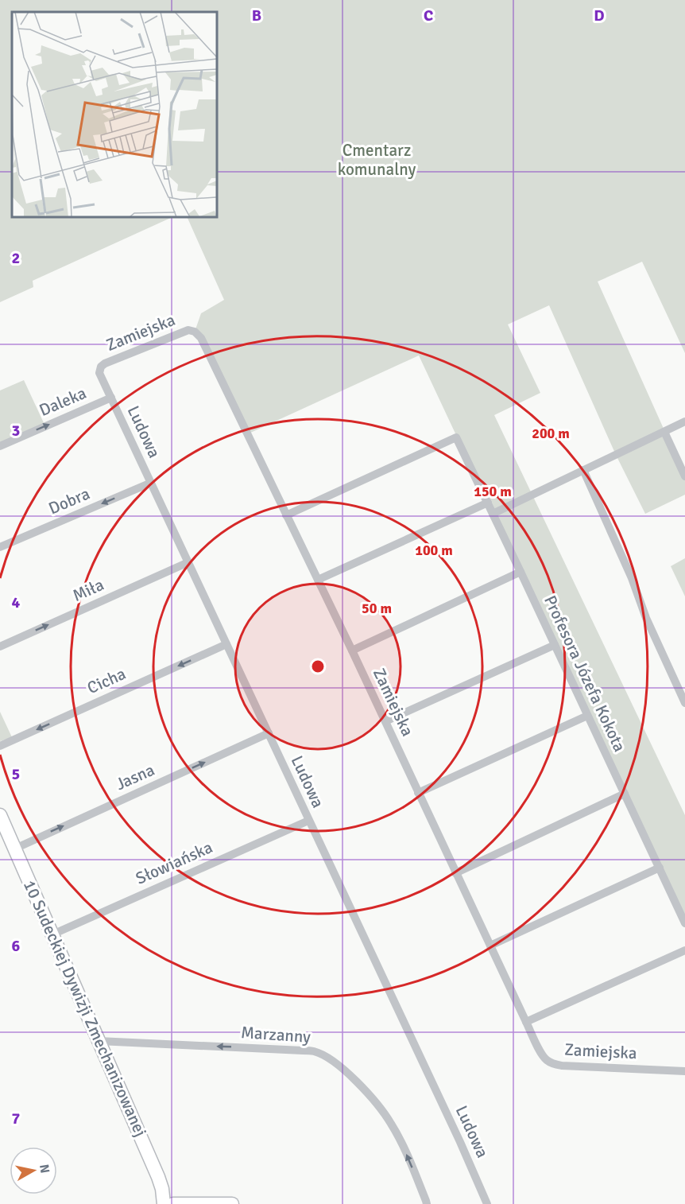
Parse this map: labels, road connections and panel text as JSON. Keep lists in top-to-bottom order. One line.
{"streets":{"street":["Zamiejska","Daleka","Ludowa","Dobra","Miła","Profesora Józefa Kokota","Cicha","Jasna","Słowiańska","10 Sudeckiej Dywizji Zmechanizowanej","Marzanny"]},"crossings":[["Zamiejska","Ludowa"],["Zamiejska","Profesora Józefa Kokota"],["Daleka","Ludowa"],["Ludowa","Dobra"],["Ludowa","Miła"],["Ludowa","Cicha"],["Ludowa","Jasna"],["Ludowa","Słowiańska"],["Jasna","10 Sudeckiej Dywizji Zmechanizowanej"],["Słowiańska","10 Sudeckiej Dywizji Zmechanizowanej"],["10 Sudeckiej Dywizji Zmechanizowanej","Marzanny"]],"one_way":["Daleka","Dobra","Miła","Cicha","Jasna","Marzanny"],"parks":["Cmentarz komunalny"],"north":"right","grid":{"columns":["B","C","D"],"rows":["2","3","4","5","6","7"]},"rings":["200 m","150 m","100 m","50 m"]}
